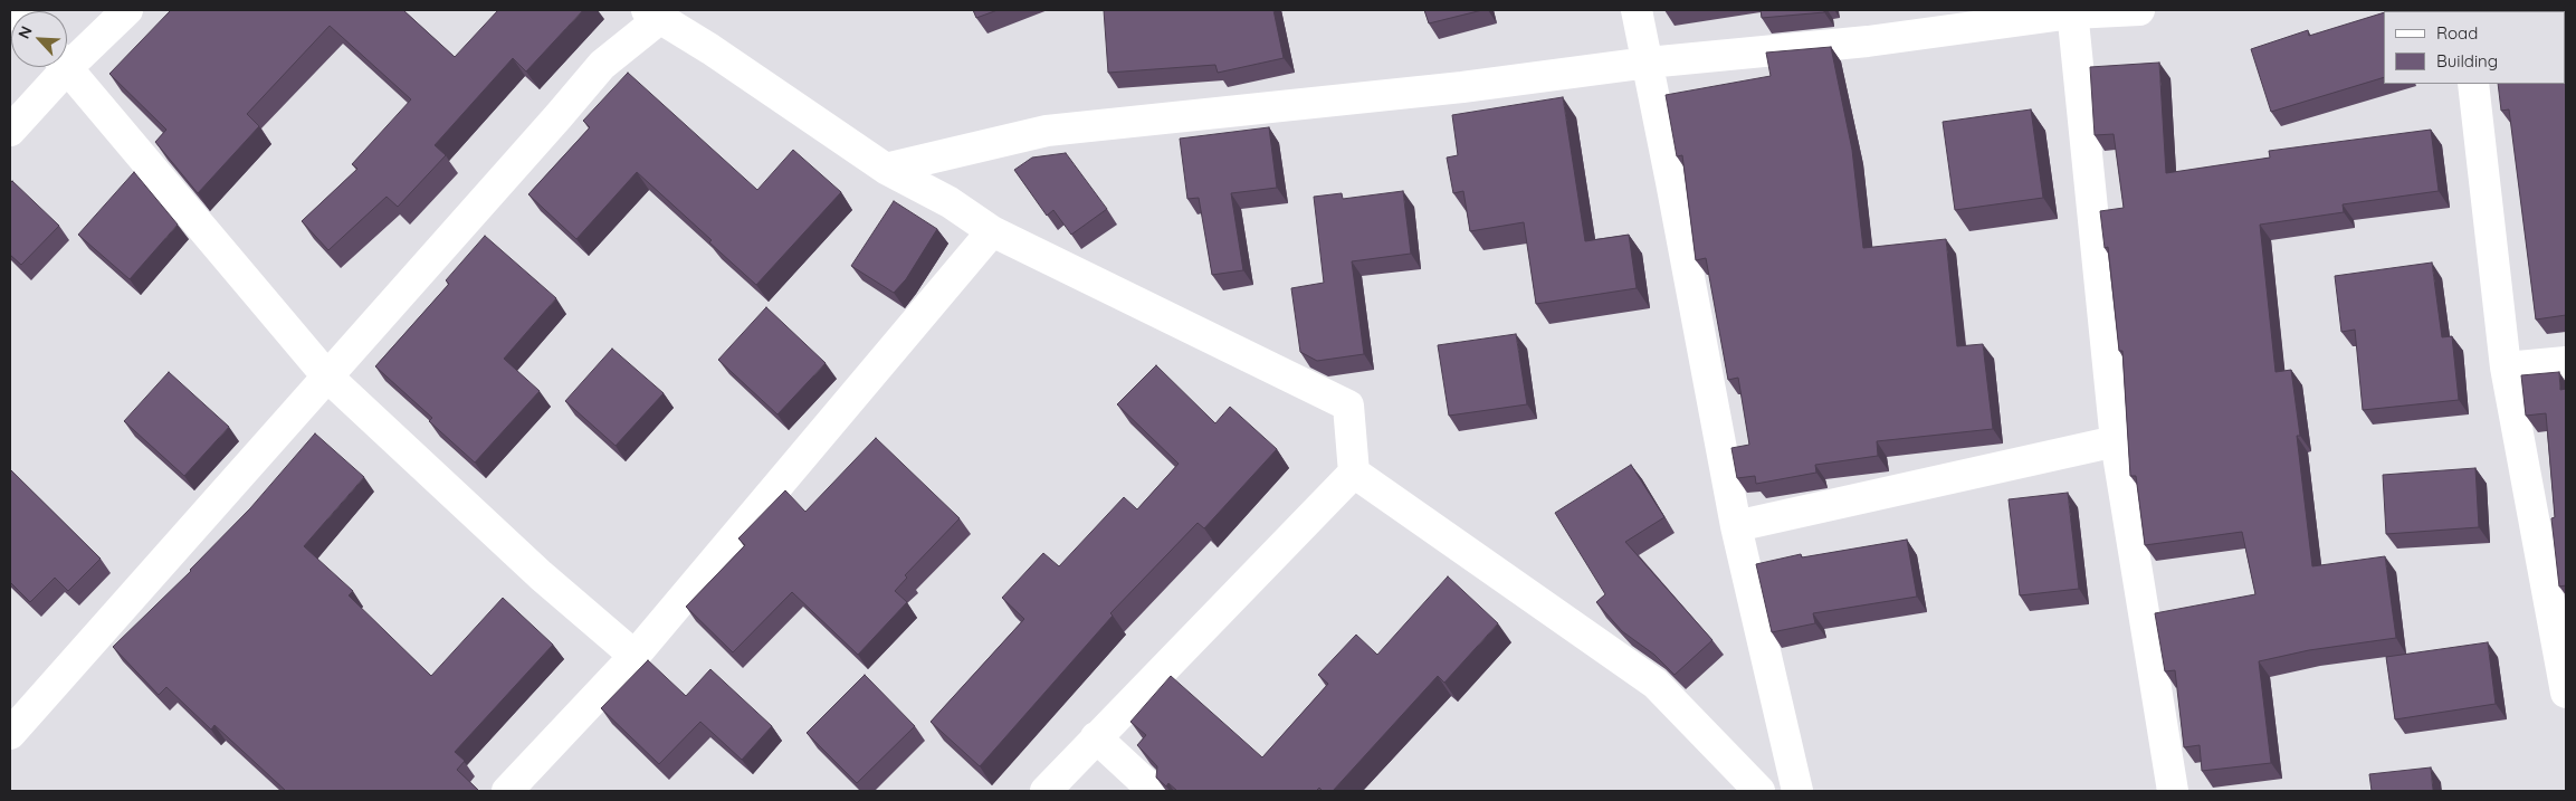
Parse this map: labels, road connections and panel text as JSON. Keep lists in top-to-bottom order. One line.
{"legend":["Road","Building"],"north":"top left"}
